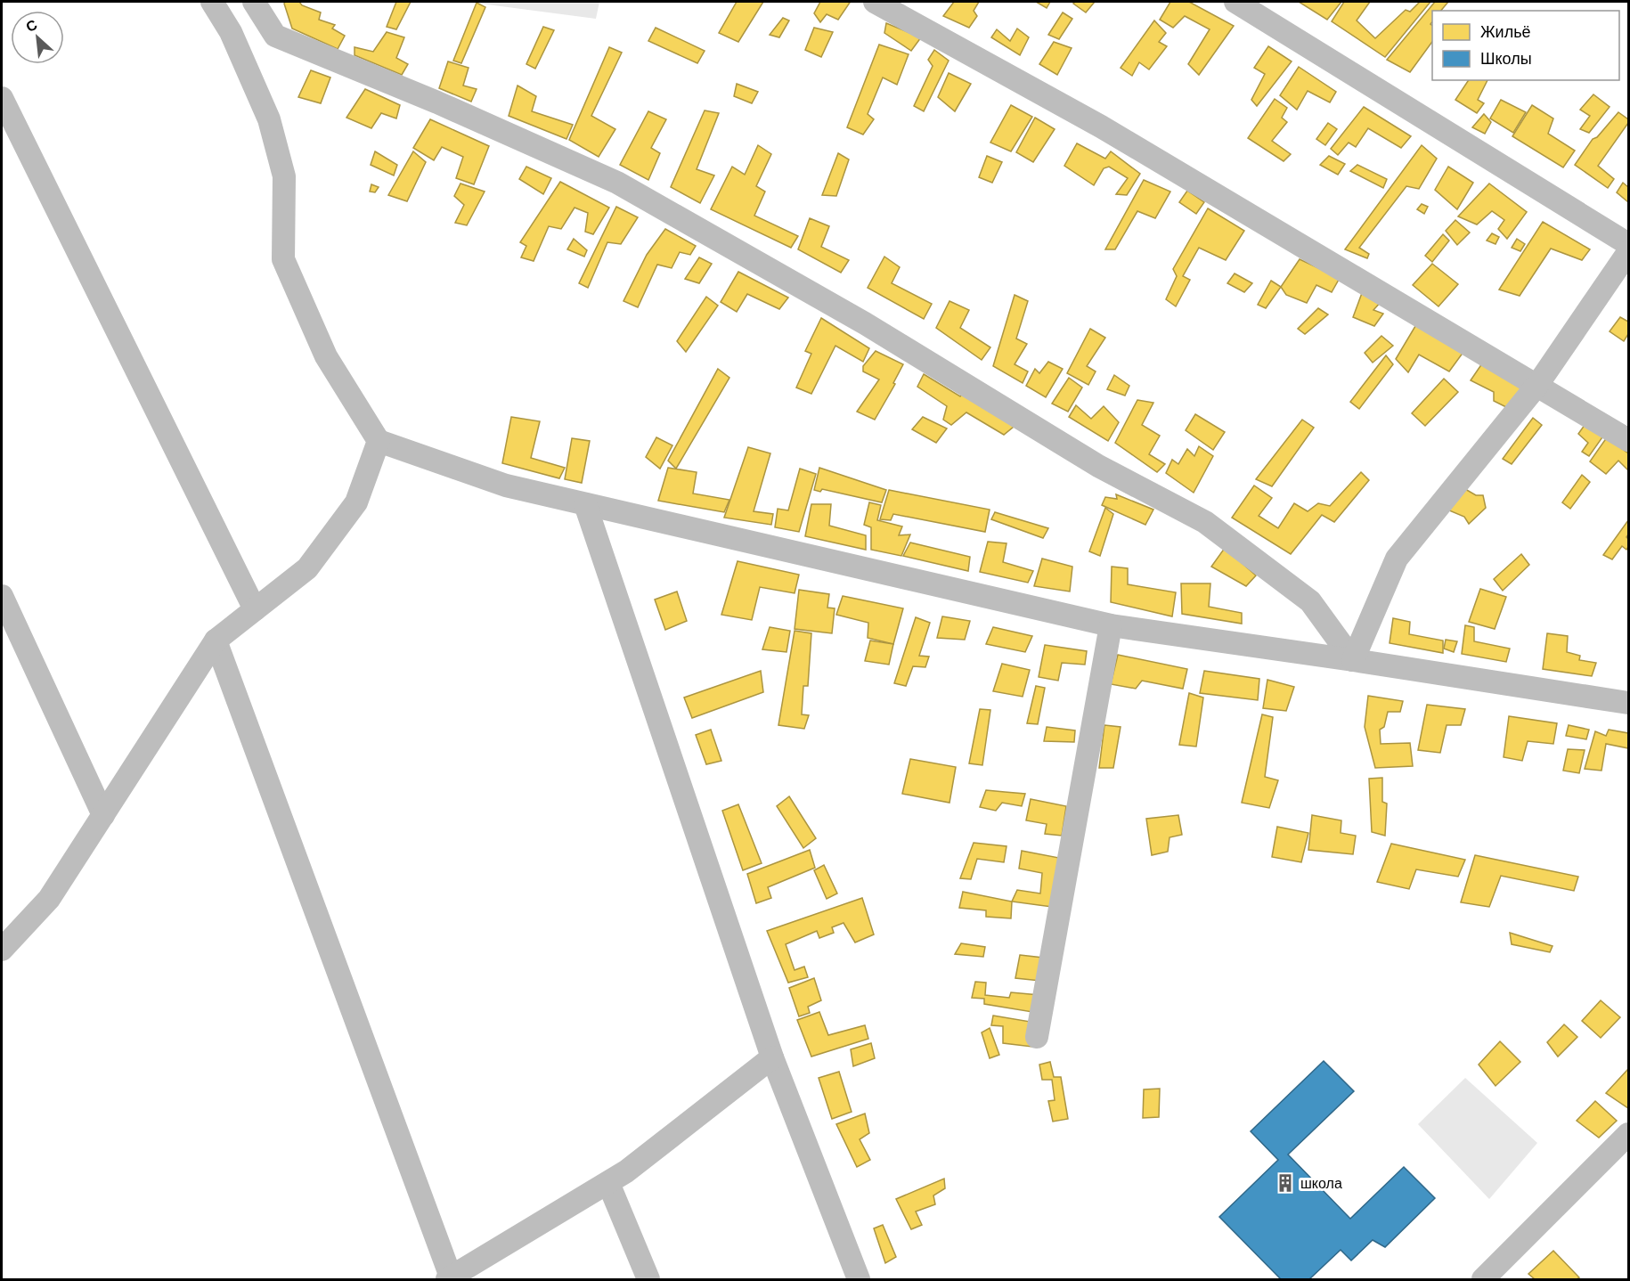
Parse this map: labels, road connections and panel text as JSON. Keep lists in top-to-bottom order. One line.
{"places":{"building":["школа"]},"legend":["Жильё","Школы"],"north":"top left"}
